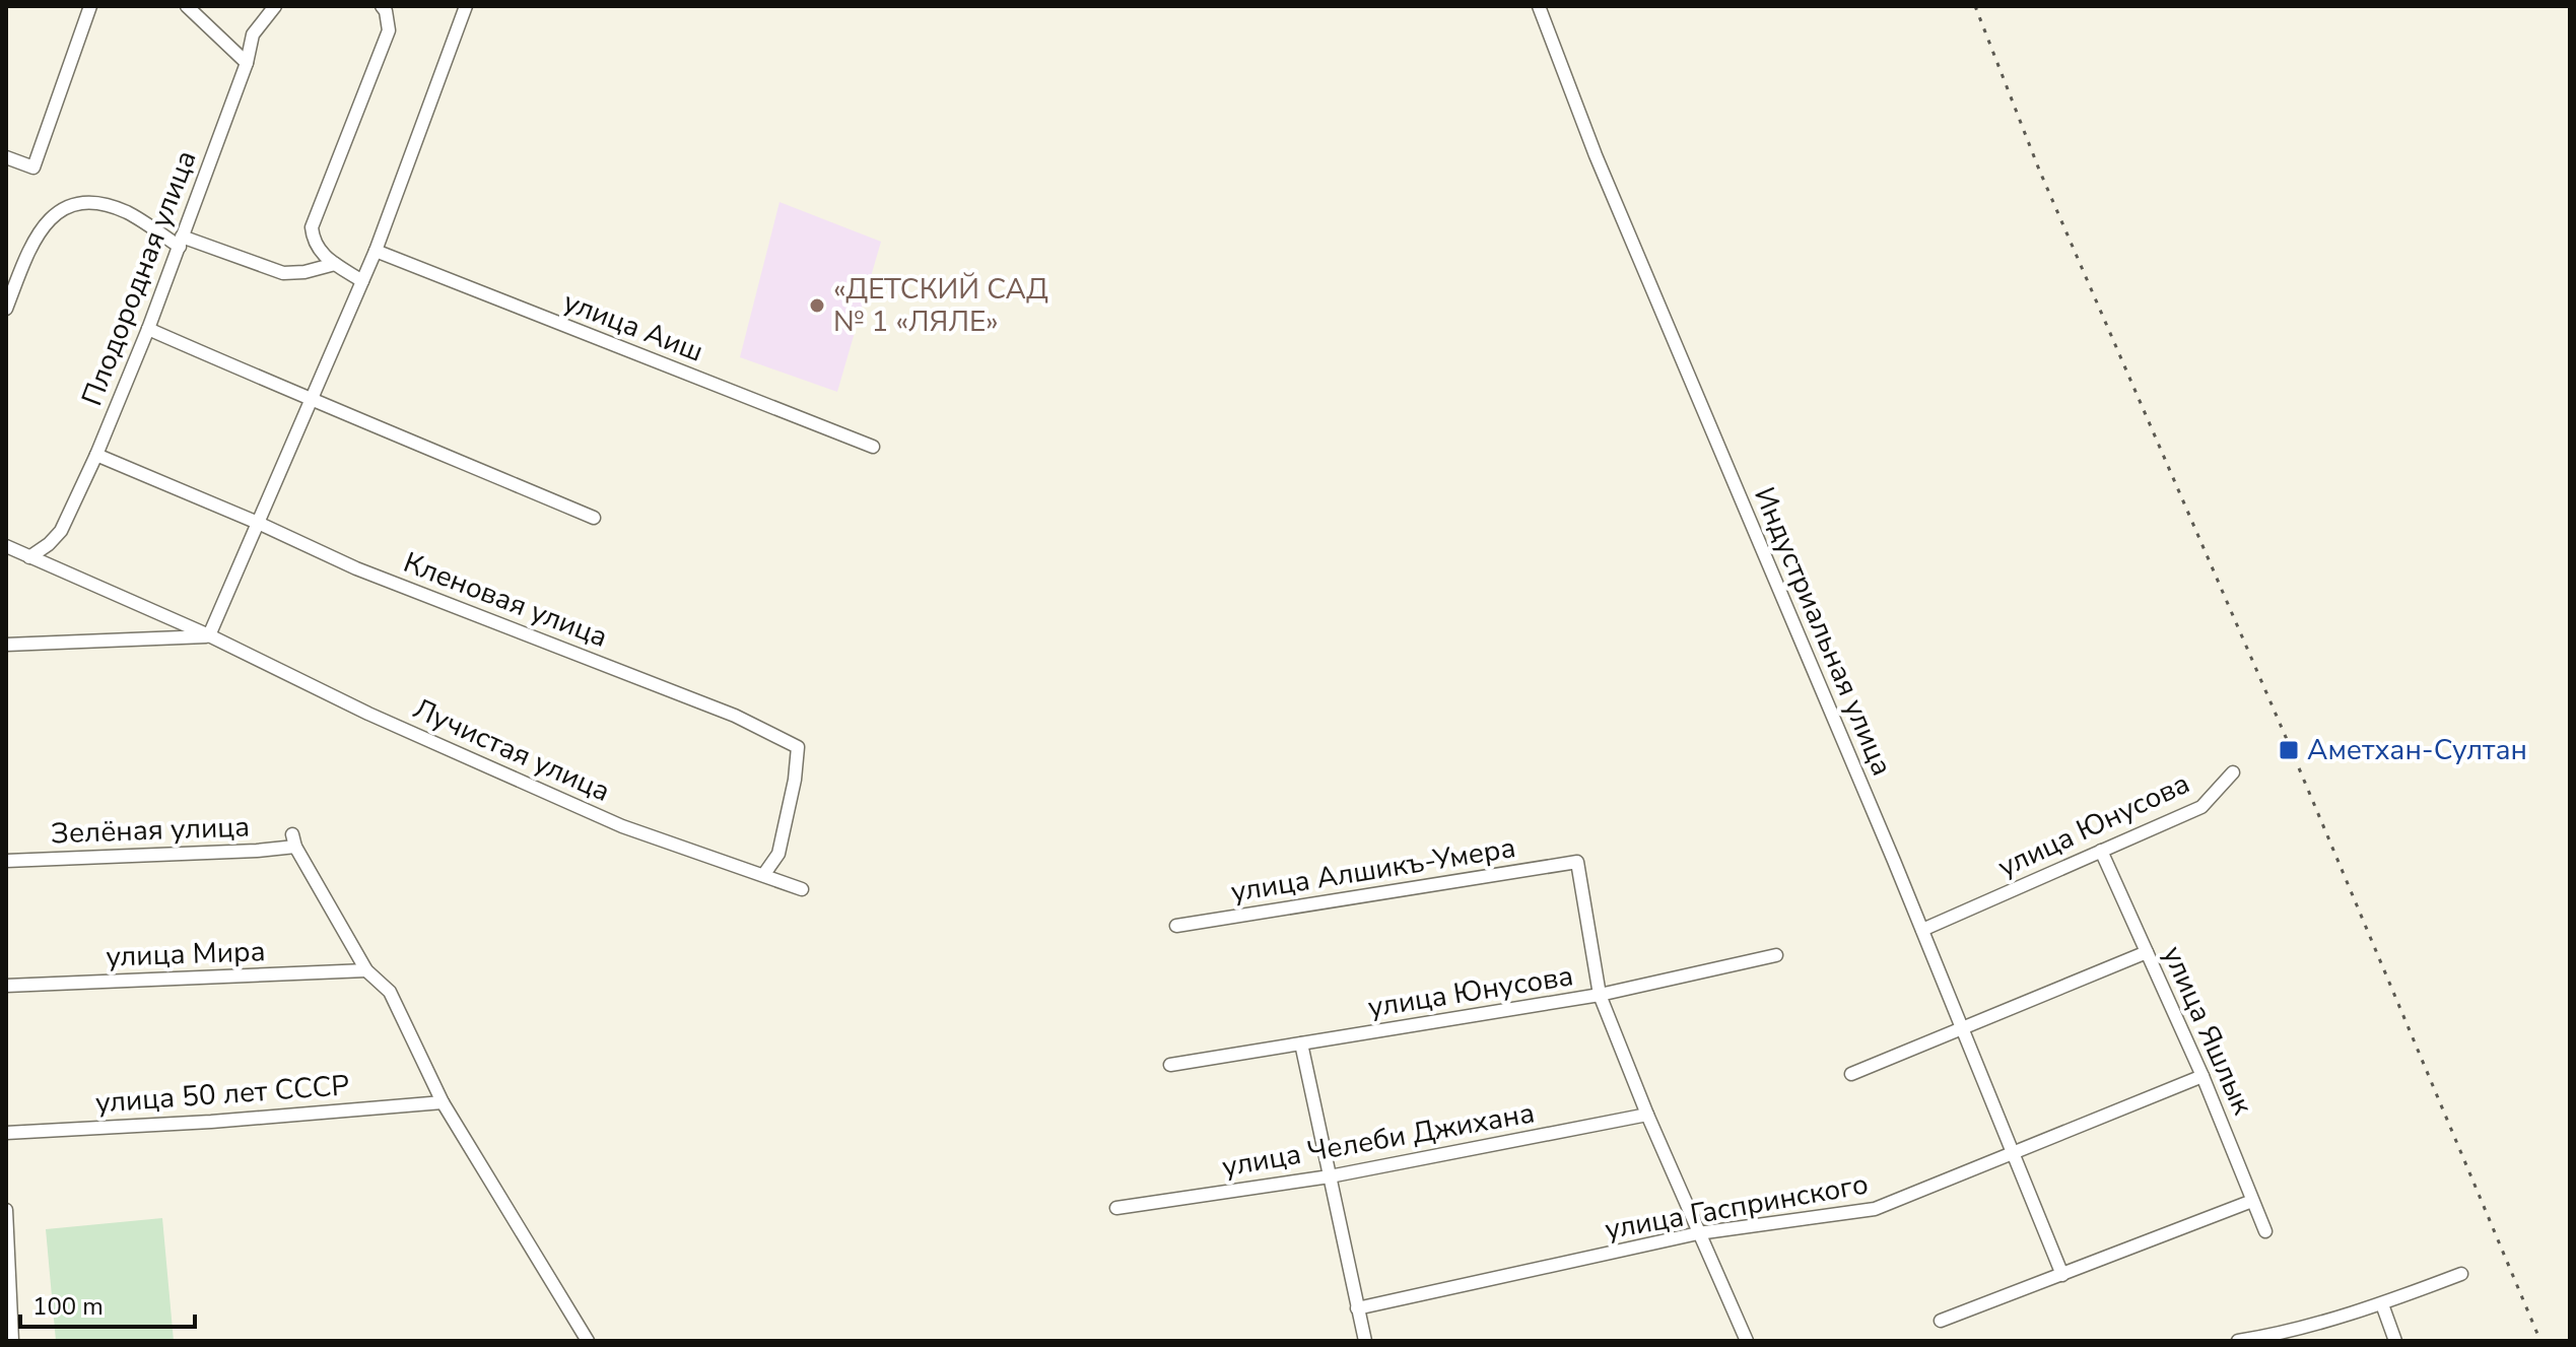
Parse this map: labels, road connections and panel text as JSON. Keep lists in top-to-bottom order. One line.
{"streets":{"street":["Плодородная улица","улица Аиш","Кленовая улица","Индустриальная улица","Лучистая улица","улица Юнусова","Зелёная улица","улица Алшикъ-Умера","улица Мира","улица Яшлык","улица 50 лет СССР","улица Челеби Джихана","улица Гаспринского"]},"crossings":[["Плодородная улица","Кленовая улица"],["Плодородная улица","Лучистая улица"],["Кленовая улица","Лучистая улица"],["Индустриальная улица","улица Юнусова"],["Индустриальная улица","улица Гаспринского"],["улица Юнусова","улица Алшикъ-Умера"],["улица Юнусова","улица Яшлык"],["Зелёная улица","улица Мира"],["улица Яшлык","улица Гаспринского"]],"places":{"other":["«ДЕТСКИЙ САД № 1 «ЛЯЛЕ»"],"transit":["Аметхан-Султан"]},"scale_bar":"100 m"}
